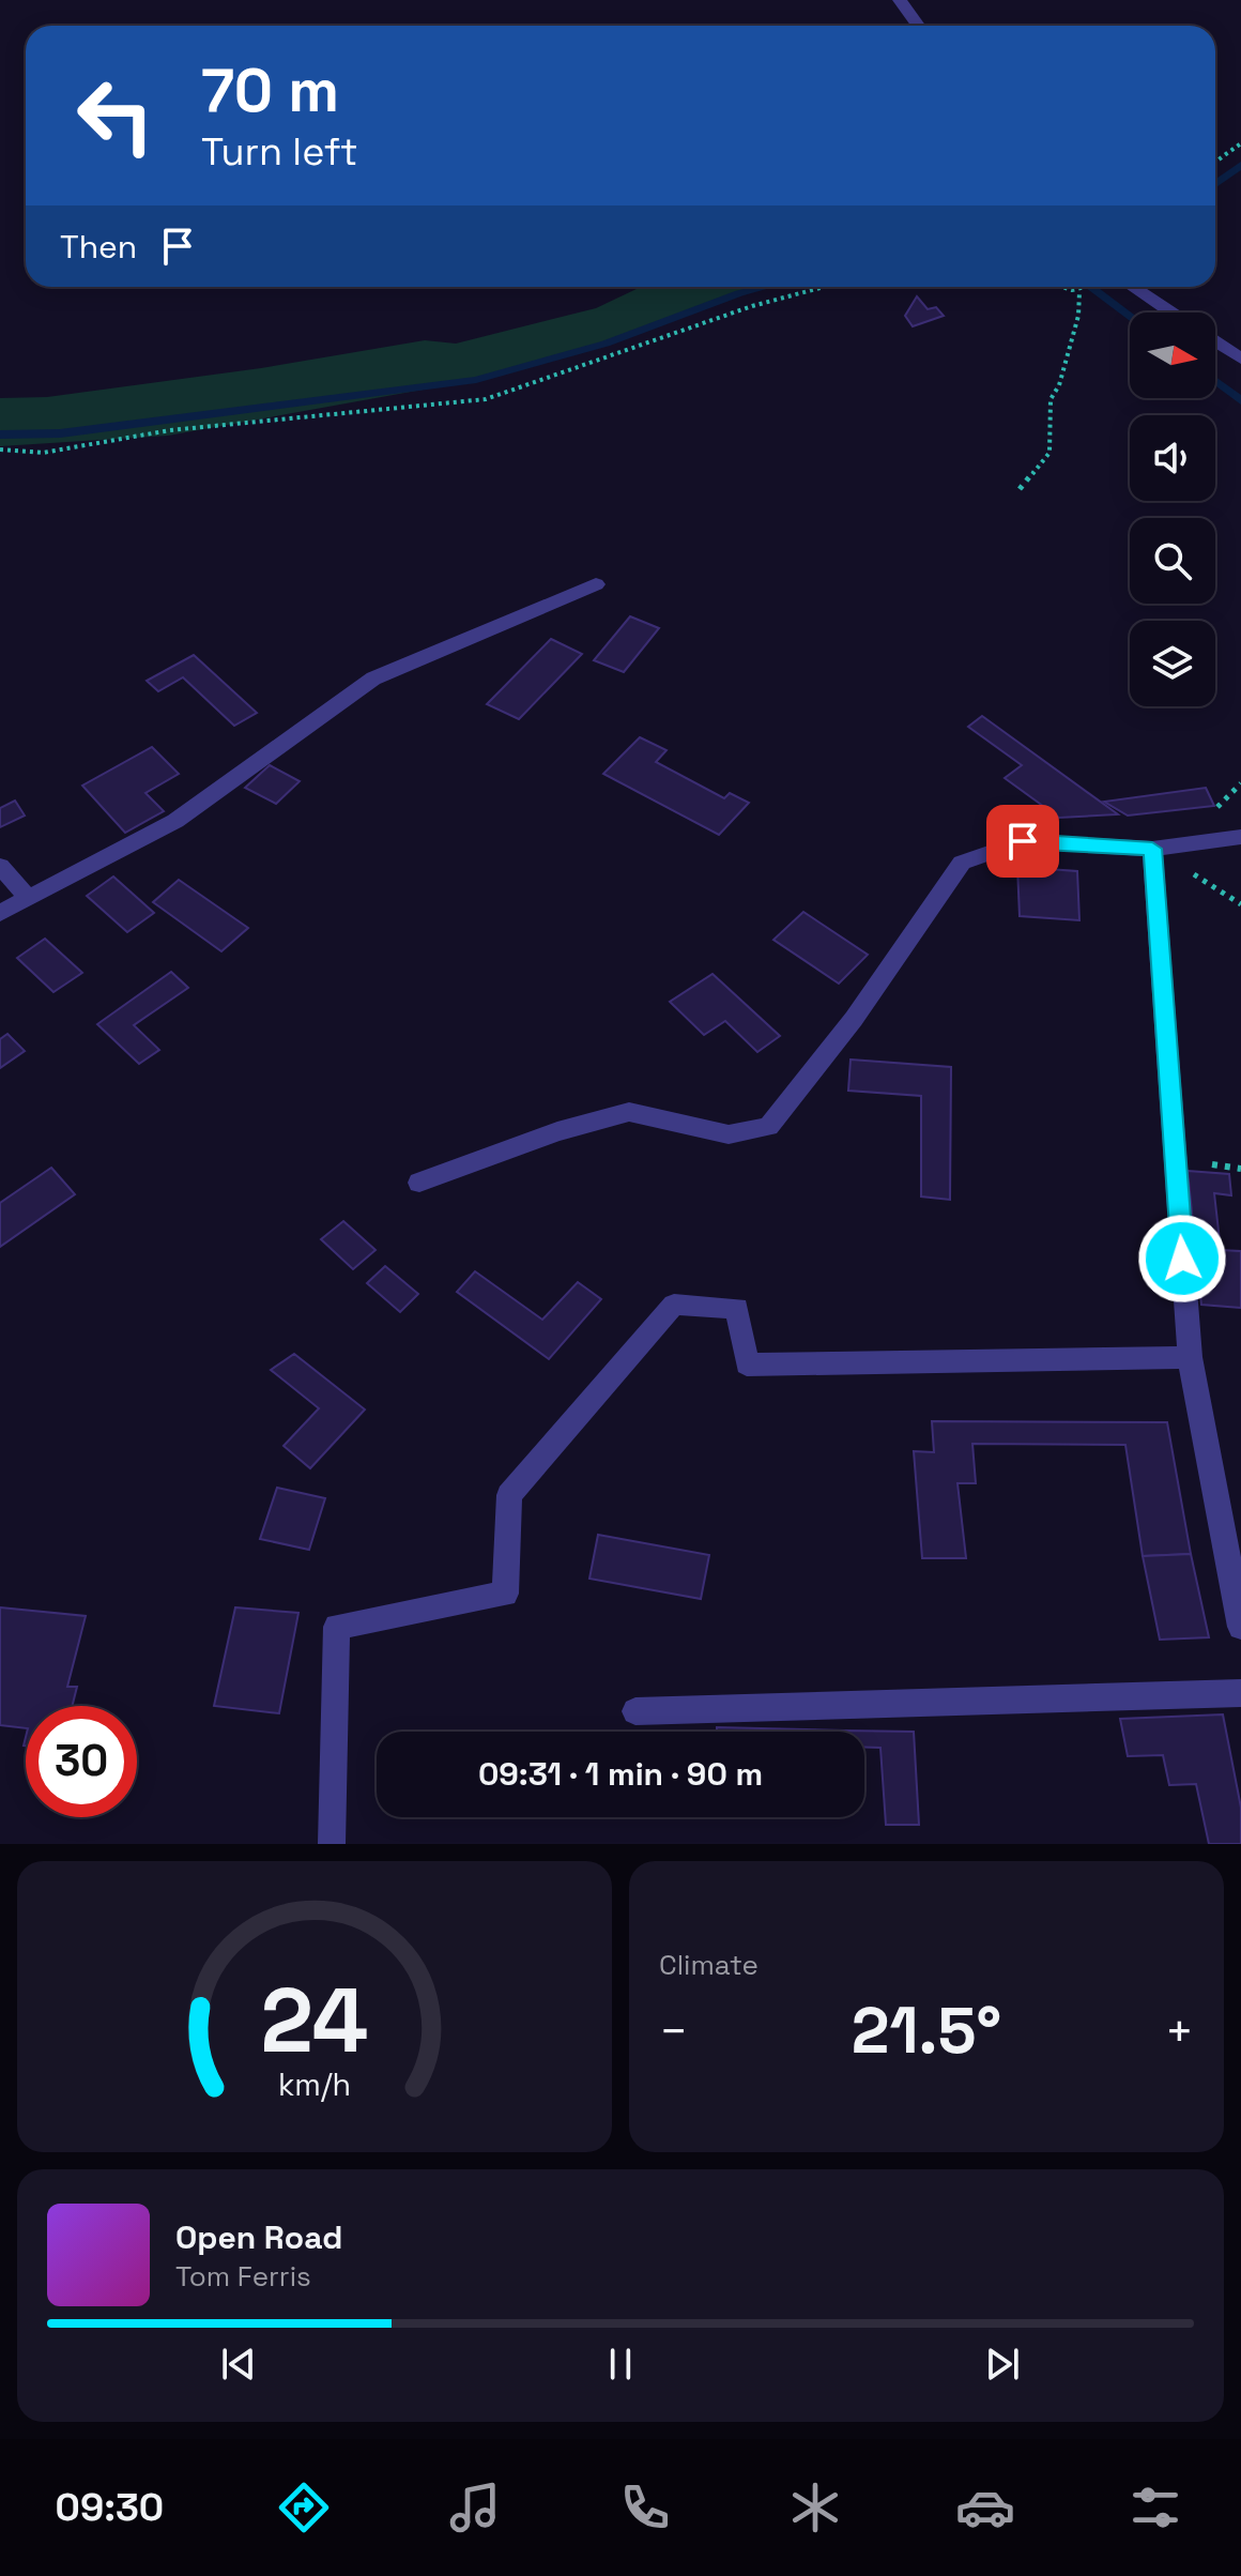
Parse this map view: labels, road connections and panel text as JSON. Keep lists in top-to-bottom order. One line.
{"north":"right","page":{"turn":["70 m","Turn left"],"then":"Then","limit":"30","trip":"09:31 · 1 min · 90 m","tile":"Climate","heat":["−","21.5°","+"],"song":["Open Road","Tom Ferris"],"tabs":"09:30","gauge":["24","km/h"]}}
